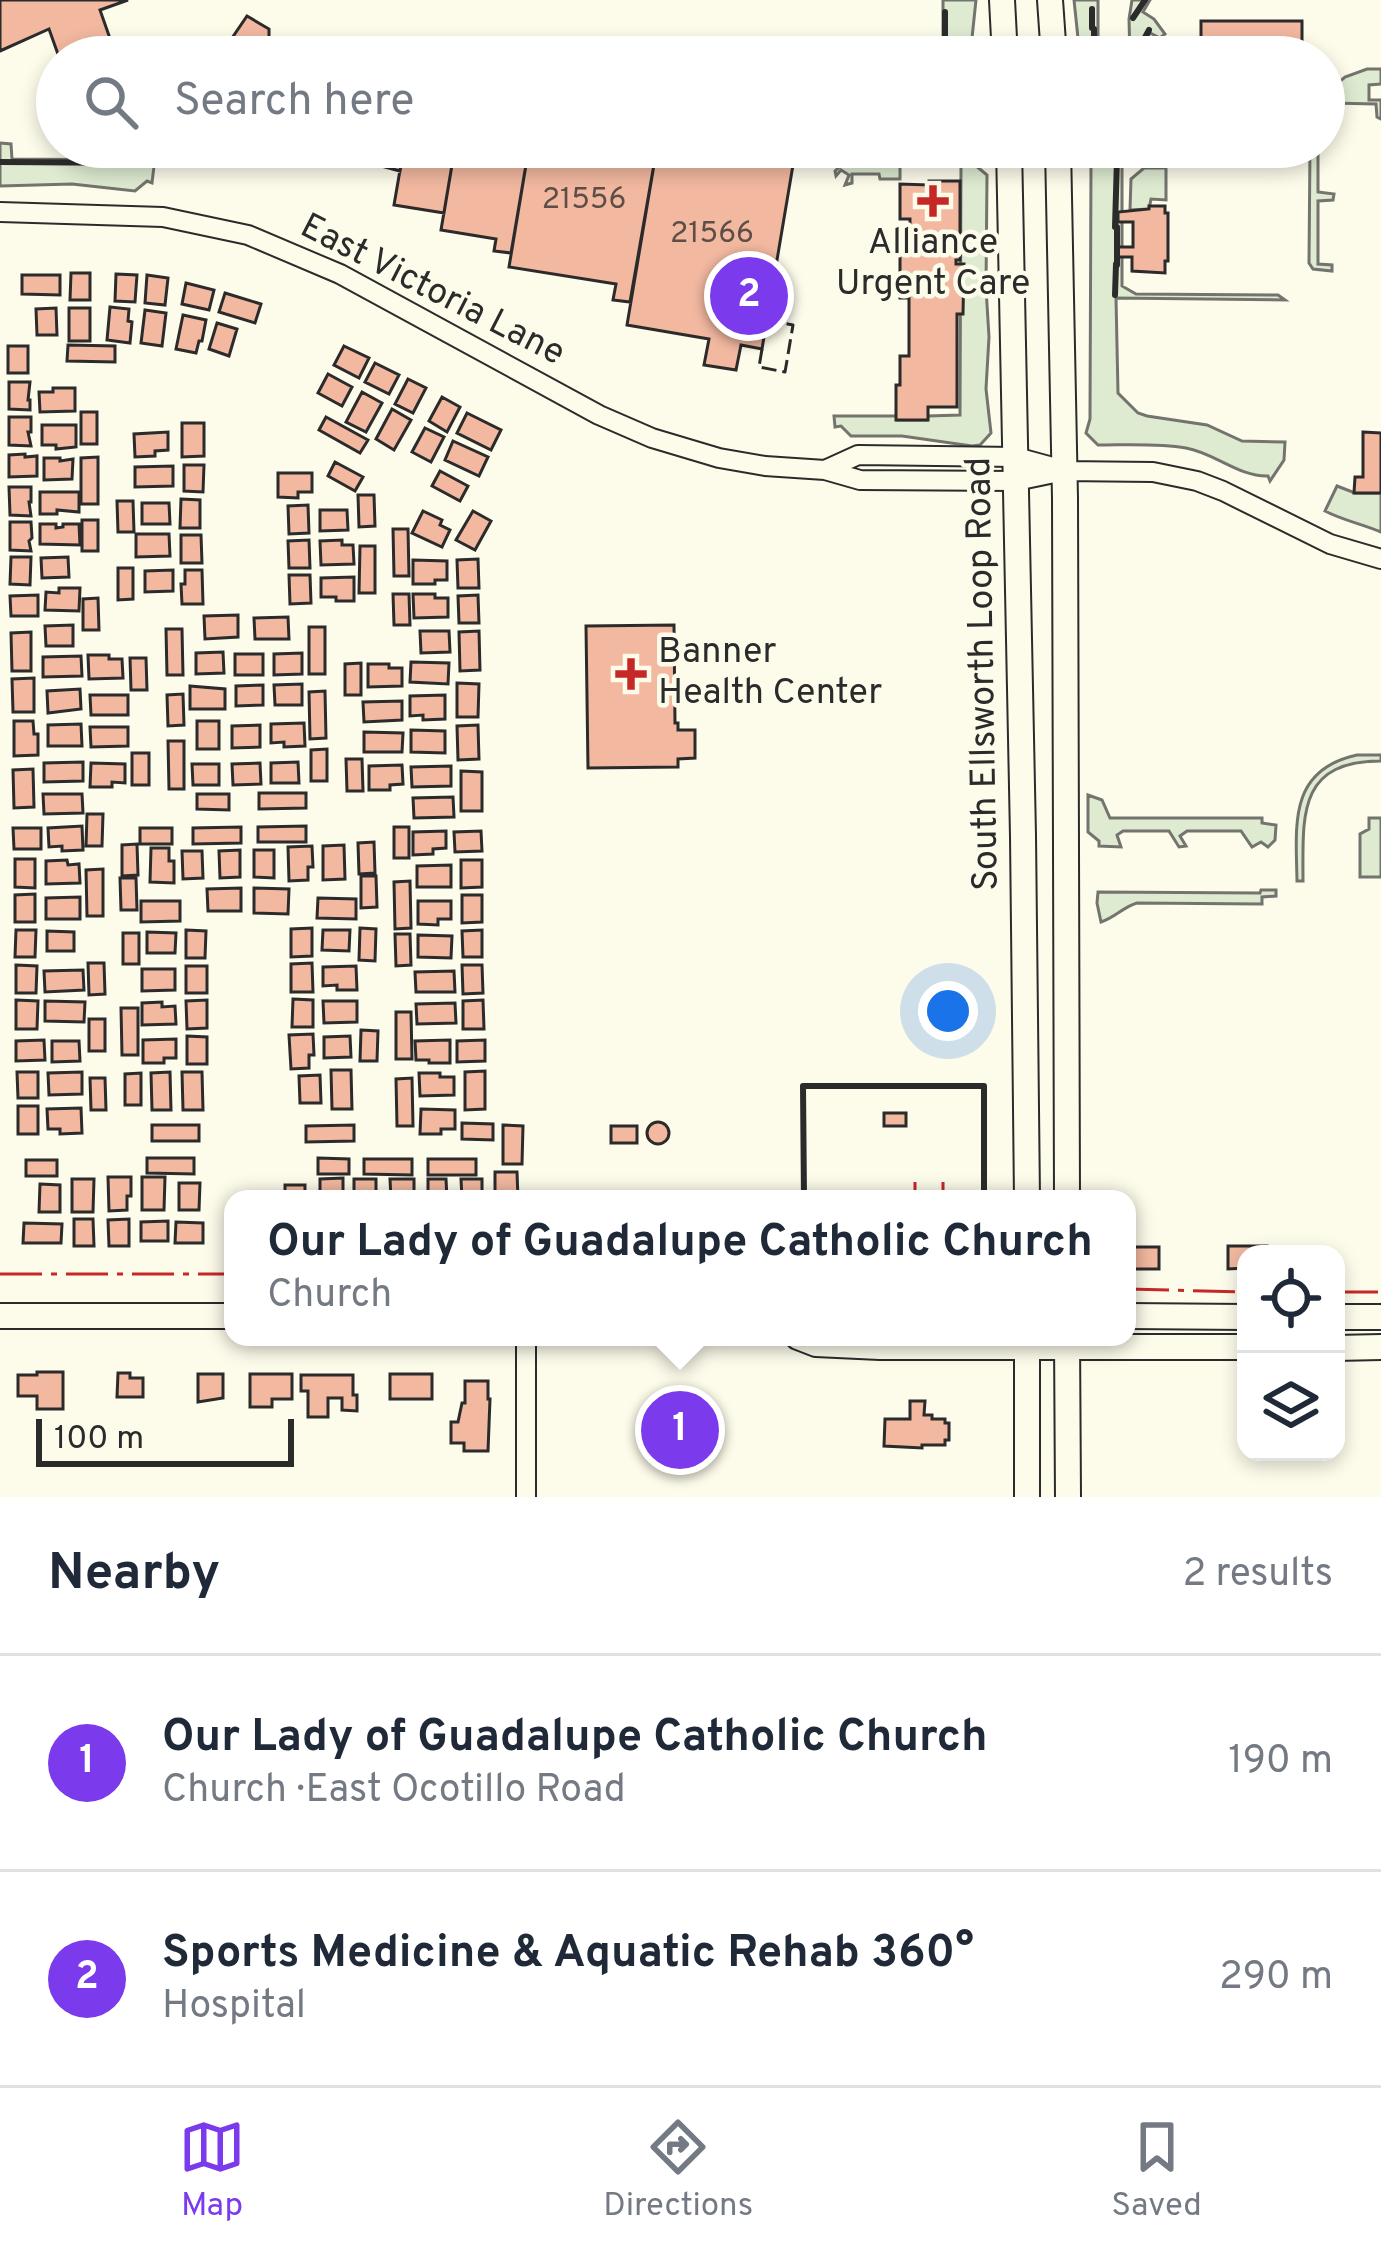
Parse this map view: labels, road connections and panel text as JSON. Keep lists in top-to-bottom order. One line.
{"streets":{"main road":["South Ellsworth Loop Road"],"street":["East Victoria Lane"]},"crossings":[["East Victoria Lane","South Ellsworth Loop Road"]],"places":{"health":["Alliance Urgent Care","Banner Health Center"]},"house_numbers":["21556","21566"],"scale_bar":"100 m","page":{"search":"Search here","pins":["2","1"],"popup":["Our Lady of Guadalupe Catholic Church","Church"],"scale":"100 m","heading":["Nearby","2 results"],"list":[{"mark":"1","name":"Our Lady of Guadalupe Catholic Church","note":"Church · East Ocotillo Road","value":"190 m"},{"mark":"2","name":"Sports Medicine & Aquatic Rehab 360°","note":"Hospital","value":"290 m"}],"nav":["Map","Directions","Saved"]}}
